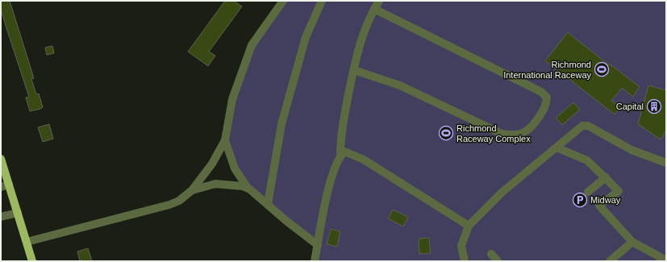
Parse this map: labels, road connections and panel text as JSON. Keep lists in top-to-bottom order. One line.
{"places":{"sports":["Richmond International Raceway","Richmond Raceway Complex"],"building":["Capital"],"parking":["Midway"]}}
